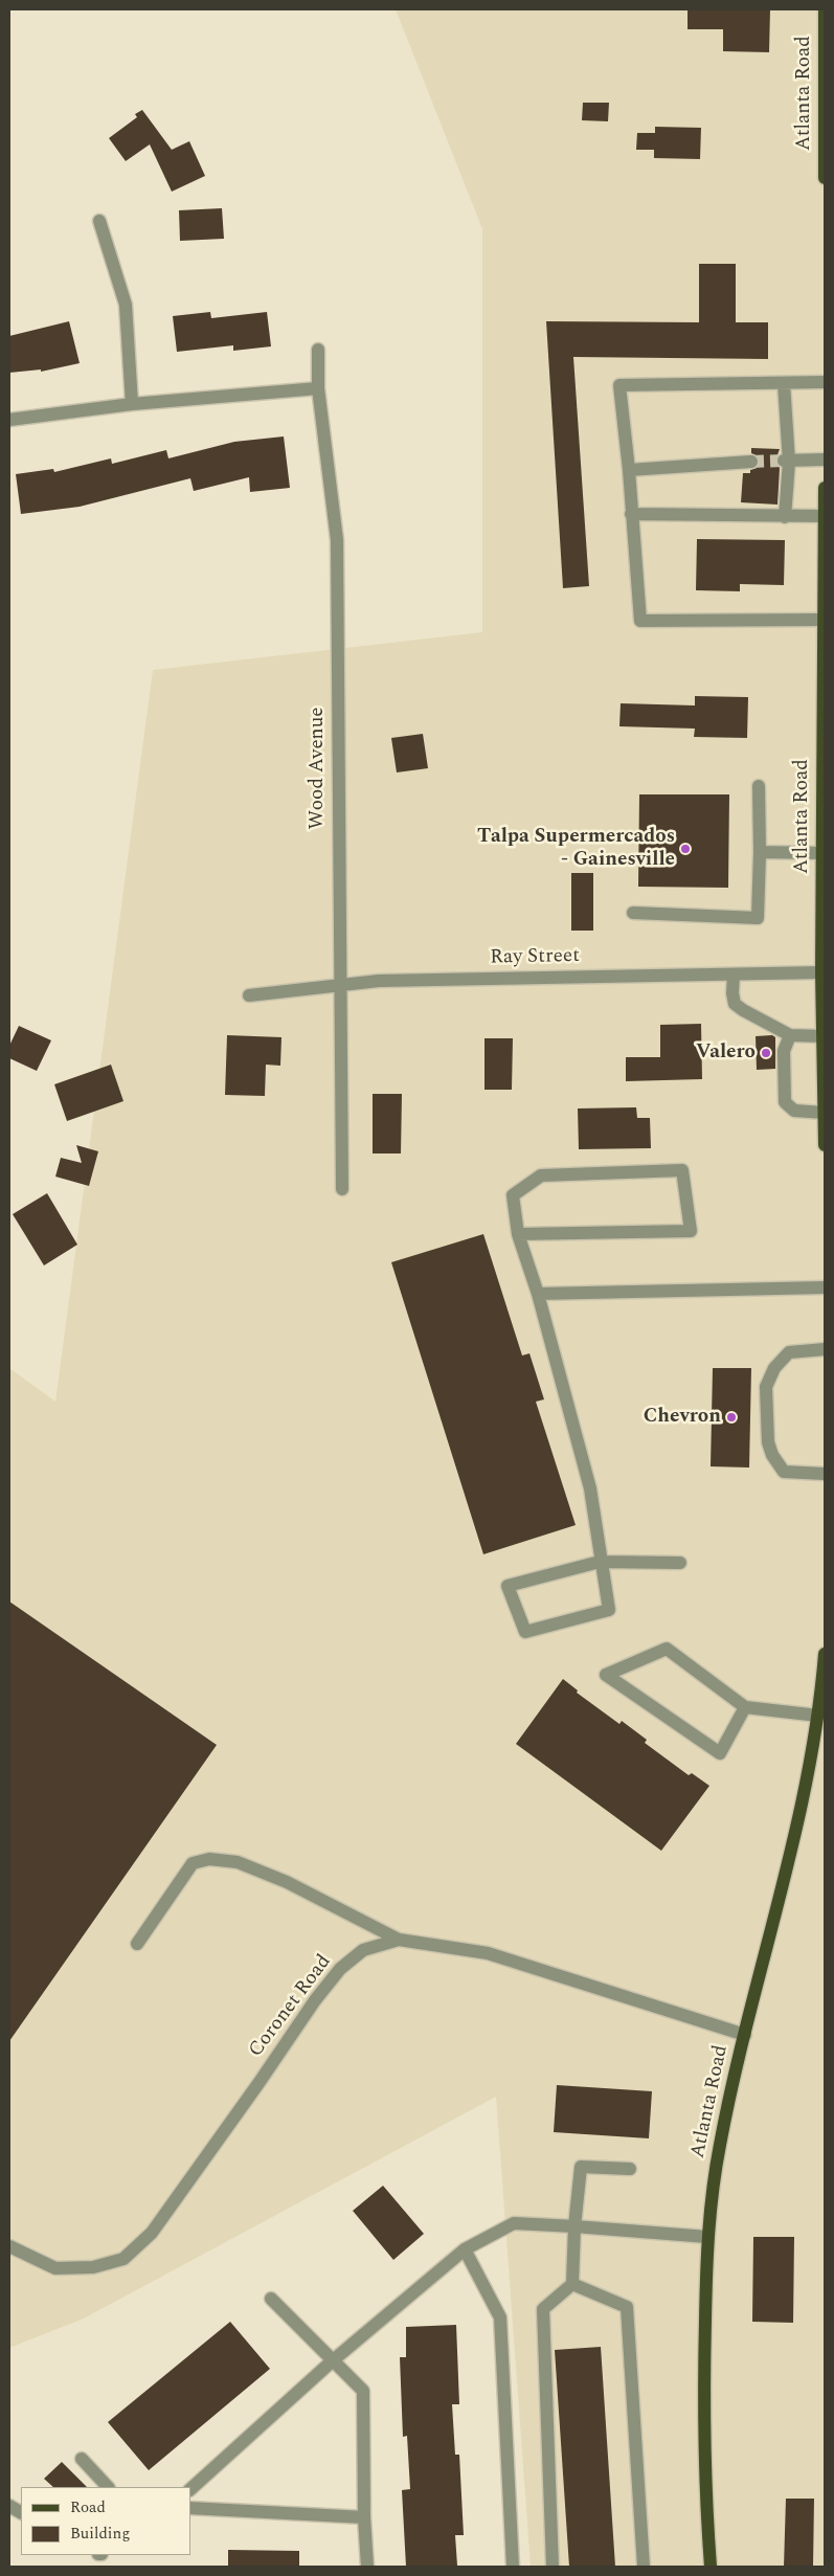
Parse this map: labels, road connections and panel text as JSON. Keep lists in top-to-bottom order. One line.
{"streets":{"main road":["Atlanta Road"],"street":["Wood Avenue","Ray Street","Coronet Road"]},"crossings":[["Atlanta Road","Ray Street"],["Atlanta Road","Coronet Road"],["Wood Avenue","Ray Street"]],"places":["Talpa Supermercados - Gainesville","Valero","Chevron"],"legend":["Road","Building"]}
